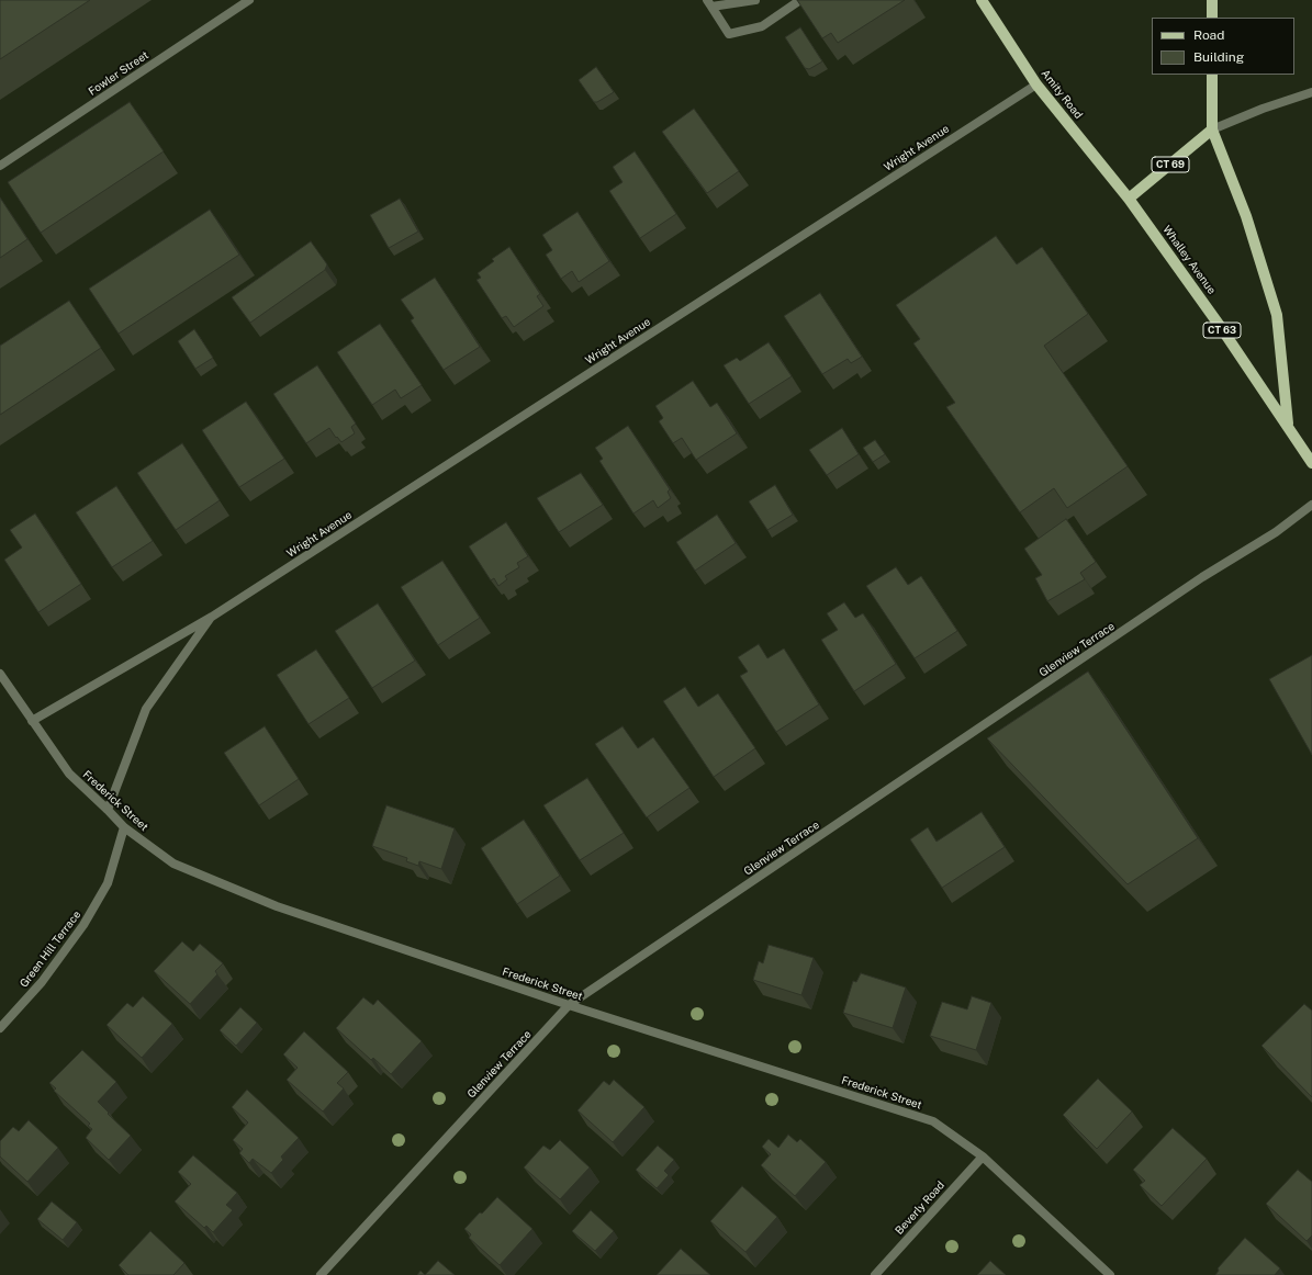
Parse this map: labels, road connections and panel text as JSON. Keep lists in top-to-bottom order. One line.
{"streets":{"main road":["Amity Road","CT 69","Whalley Avenue","CT 63"],"street":["Fowler Street","Wright Avenue","Glenview Terrace","Frederick Street","Green Hill Terrace","Beverly Road"]},"crossings":[["Amity Road","Wright Avenue"],["Amity Road","CT 69"],["Amity Road","Whalley Avenue"],["Wright Avenue","Frederick Street"],["CT 69","Whalley Avenue"],["Glenview Terrace","Frederick Street"],["Frederick Street","Green Hill Terrace"],["Frederick Street","Beverly Road"]],"legend":["Road","Building"]}
